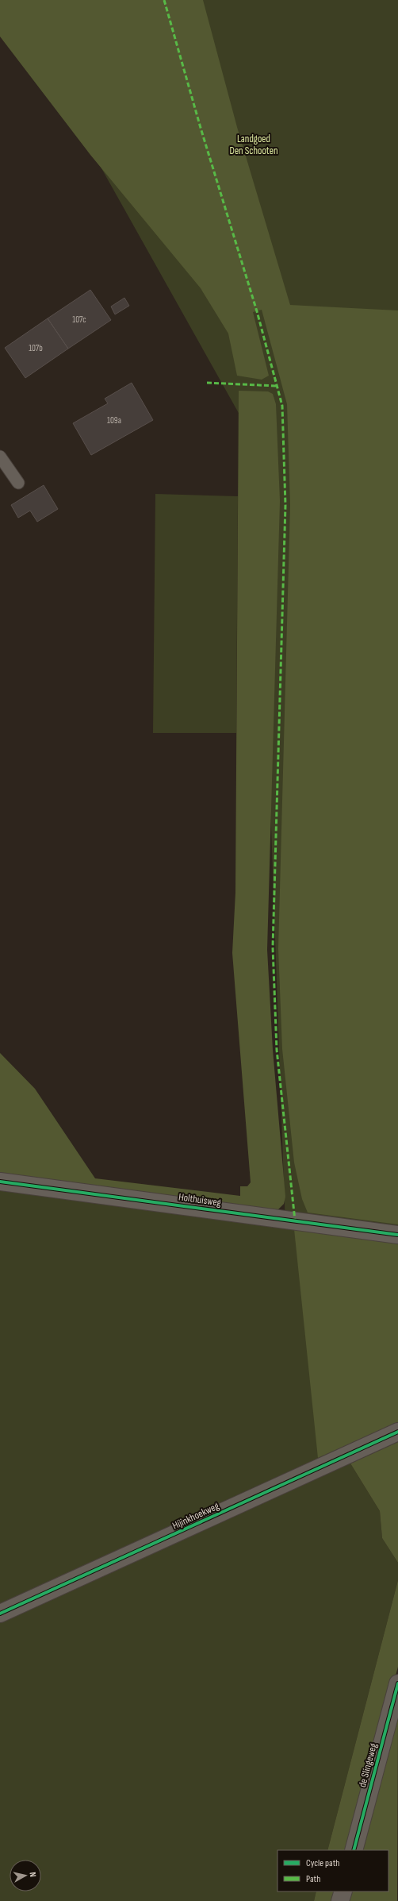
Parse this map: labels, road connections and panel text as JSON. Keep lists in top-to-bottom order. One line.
{"streets":{"street":["Holthuisweg","Hijinkhoekweg","de Slingeweg"]},"parks":["Landgoed Den Schooten"],"house_numbers":["107c","107b","109a"],"legend":["Cycle path","Path"],"north":"right"}
